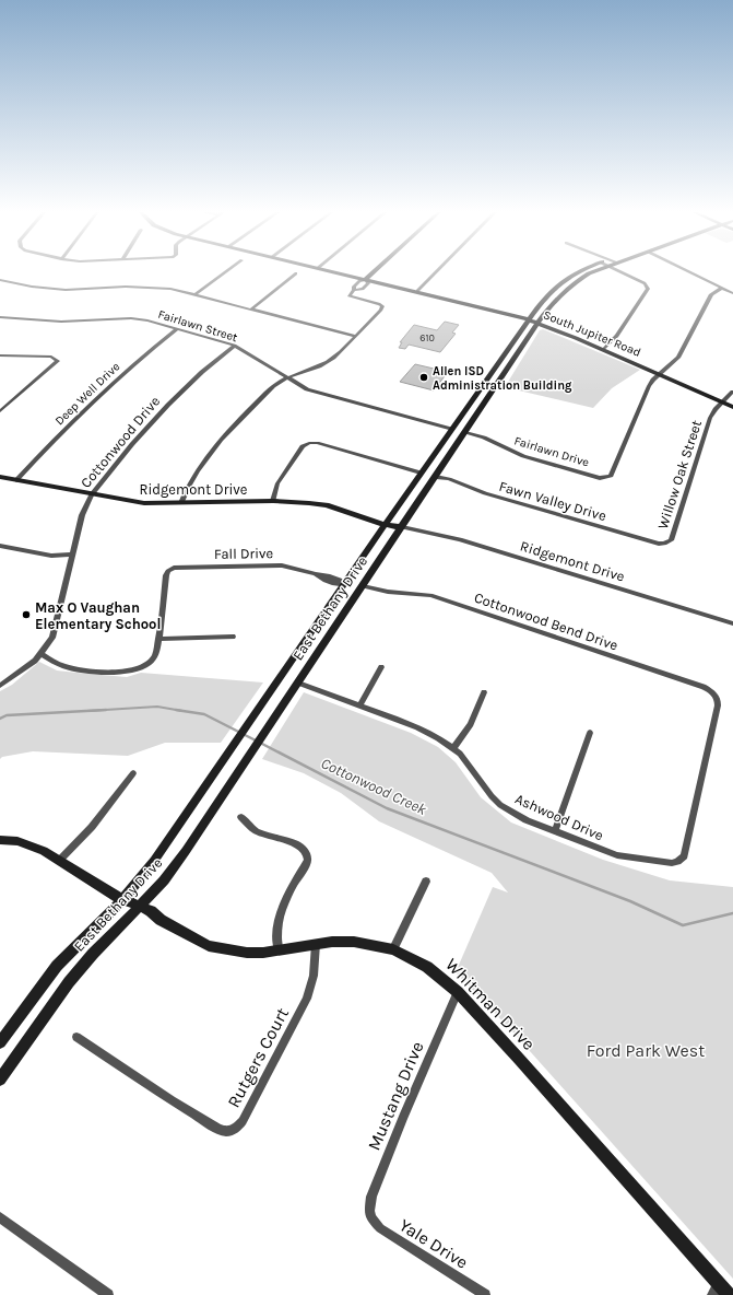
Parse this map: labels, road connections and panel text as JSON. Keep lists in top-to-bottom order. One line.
{"streets":{"main road":["South Jupiter Road","Ridgemont Drive","East Bethany Drive","Whitman Drive"],"street":["Fairlawn Street","Deep Well Drive","Cottonwood Drive","Fairlawn Drive","Willow Oak Street","Fawn Valley Drive","Fall Drive","Cottonwood Bend Drive","Ashwood Drive","Rutgers Court","Mustang Drive","Yale Drive"]},"crossings":[["Fairlawn Street","Deep Well Drive"],["Fairlawn Street","Cottonwood Drive"],["Fairlawn Street","East Bethany Drive"],["South Jupiter Road","Fairlawn Drive"],["South Jupiter Road","Willow Oak Street"],["South Jupiter Road","East Bethany Drive"],["Deep Well Drive","Ridgemont Drive"],["Cottonwood Drive","Ridgemont Drive"],["Fairlawn Drive","East Bethany Drive"],["Willow Oak Street","Fawn Valley Drive"],["Ridgemont Drive","East Bethany Drive"],["Fawn Valley Drive","East Bethany Drive"],["Fall Drive","East Bethany Drive"],["East Bethany Drive","Cottonwood Bend Drive"],["East Bethany Drive","Ashwood Drive"],["East Bethany Drive","Whitman Drive"],["Cottonwood Bend Drive","Ashwood Drive"],["Whitman Drive","Rutgers Court"],["Whitman Drive","Mustang Drive"],["Mustang Drive","Yale Drive"]],"water":["Cottonwood Creek"],"parks":["Ford Park West"],"places":["Allen ISD Administration Building","Max O Vaughan Elementary School"],"house_numbers":["610"]}
